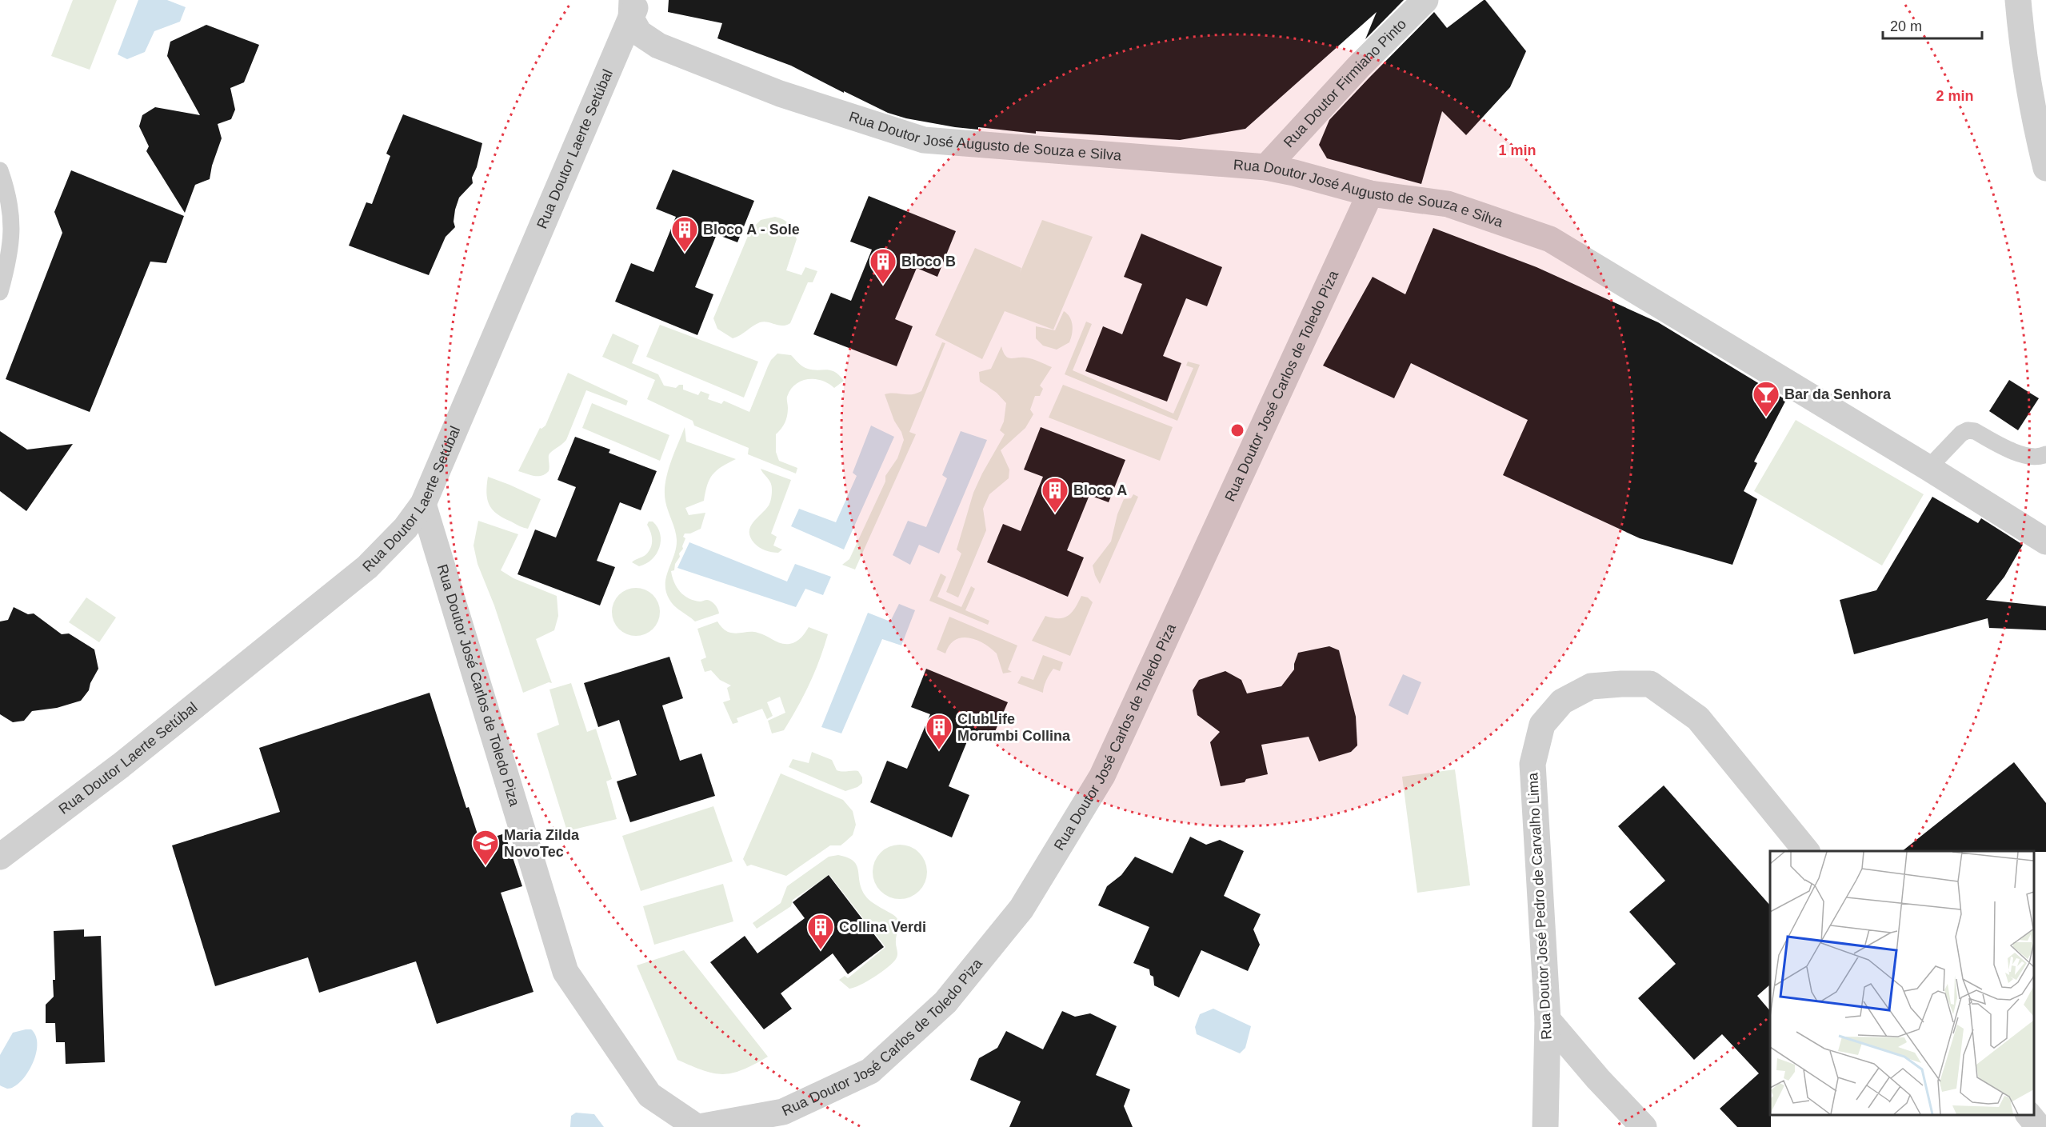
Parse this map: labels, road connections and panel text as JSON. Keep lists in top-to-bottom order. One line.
{"streets":{"street":["Rua Doutor Firmiano Pinto","Rua Doutor José Augusto de Souza e Silva","Rua Doutor Laerte Setúbal","Rua Doutor José Carlos de Toledo Piza","Rua Doutor José Pedro de Carvalho Lima"]},"crossings":[["Rua Doutor Firmiano Pinto","Rua Doutor José Augusto de Souza e Silva"],["Rua Doutor José Augusto de Souza e Silva","Rua Doutor Laerte Setúbal"],["Rua Doutor José Augusto de Souza e Silva","Rua Doutor José Carlos de Toledo Piza"],["Rua Doutor Laerte Setúbal","Rua Doutor José Carlos de Toledo Piza"]],"places":{"building":["Bloco A - Sole","Bloco B","Bloco A","ClubLife Morumbi Collina","Collina Verdi"],"bar":["Bar da Senhora"],"school or university":["Maria Zilda NovoTec"]},"scale_bar":"20 m","rings":["2 min","1 min"]}
